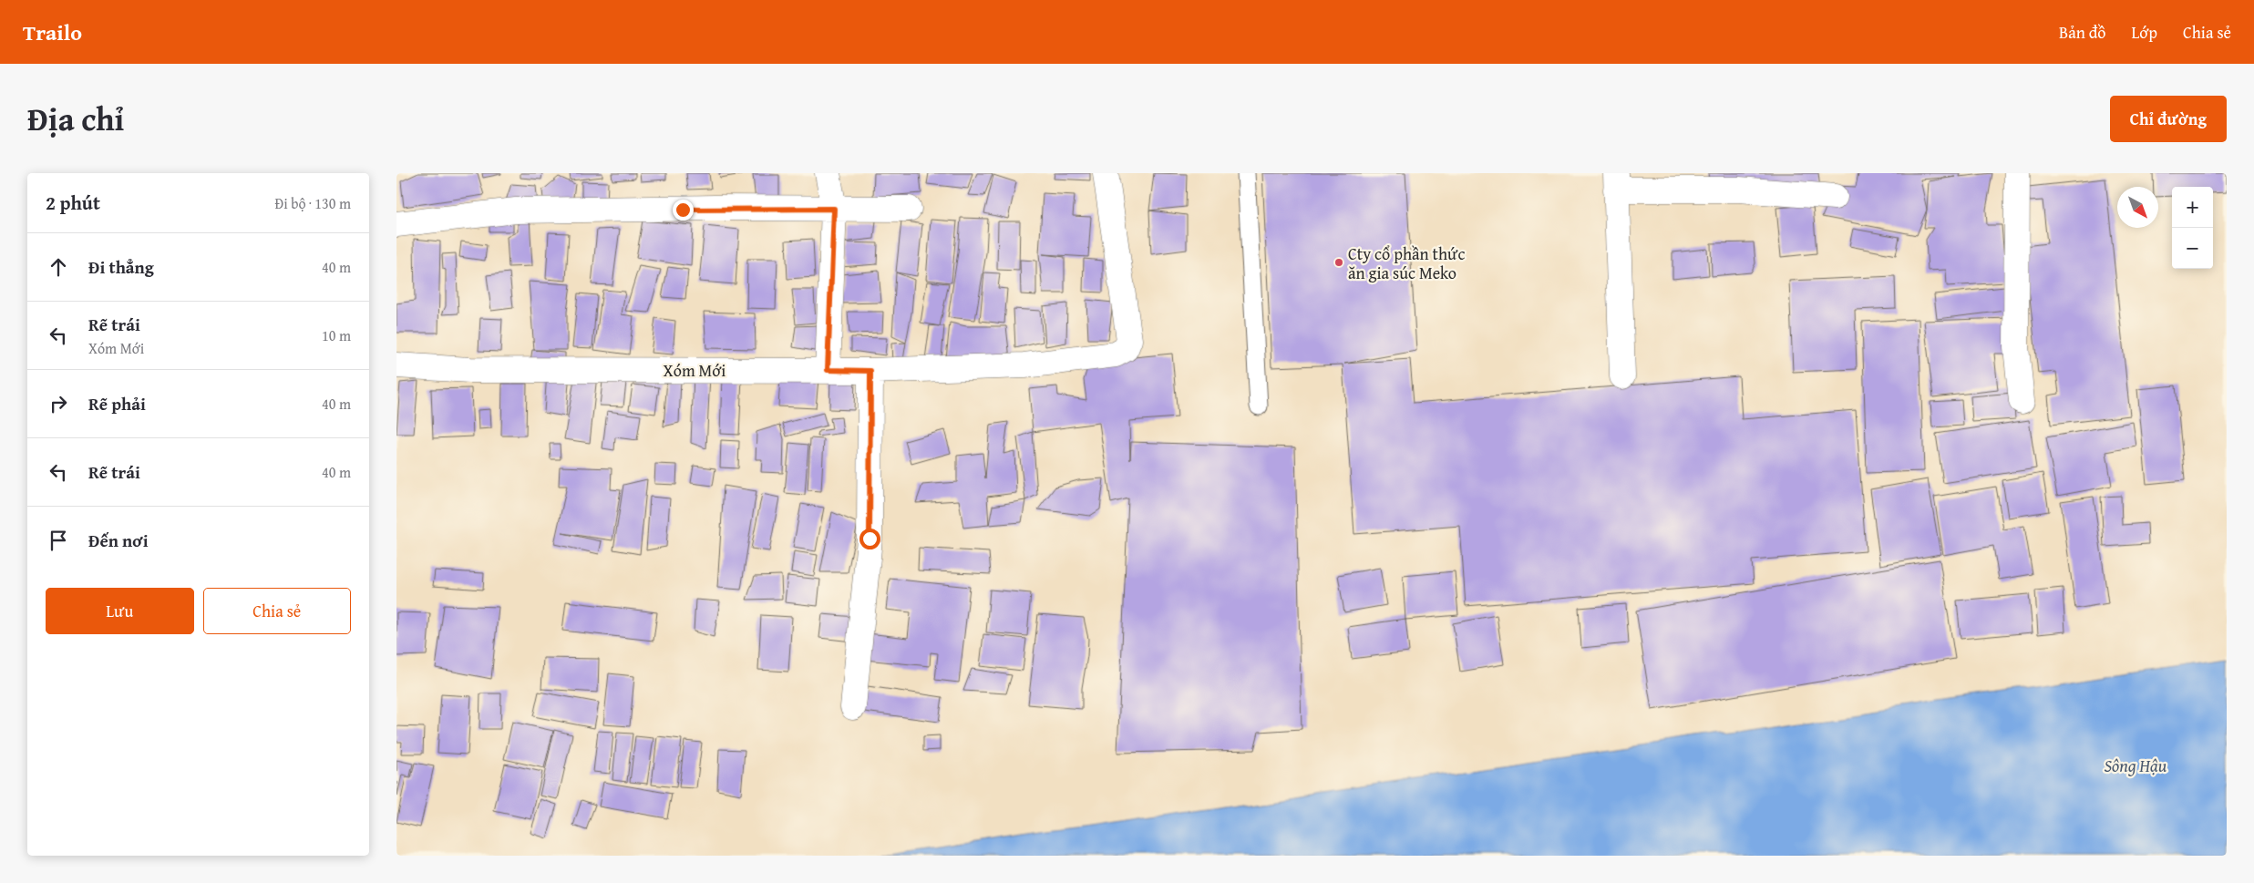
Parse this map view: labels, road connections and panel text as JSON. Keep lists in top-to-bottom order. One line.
{"streets":{"street":["Xóm Mới"]},"water":["Sông Hậu"],"places":["Cty cổ phần thức ăn gia súc Meko"],"north":"bottom right","page":{"header":"Trailo","nav":["Bản đồ","Lớp","Chia sẻ"],"title":"Địa chỉ","buttons":["Chỉ đường",["Lưu","Chia sẻ"]],"heading":["2 phút","Đi bộ · 130 m"],"map_buttons":["+","−"],"list":[["Đi thẳng","40 m"],["Rẽ trái","Xóm Mới","10 m"],["Rẽ phải","40 m"],["Rẽ trái","40 m"],"Đến nơi"]}}
